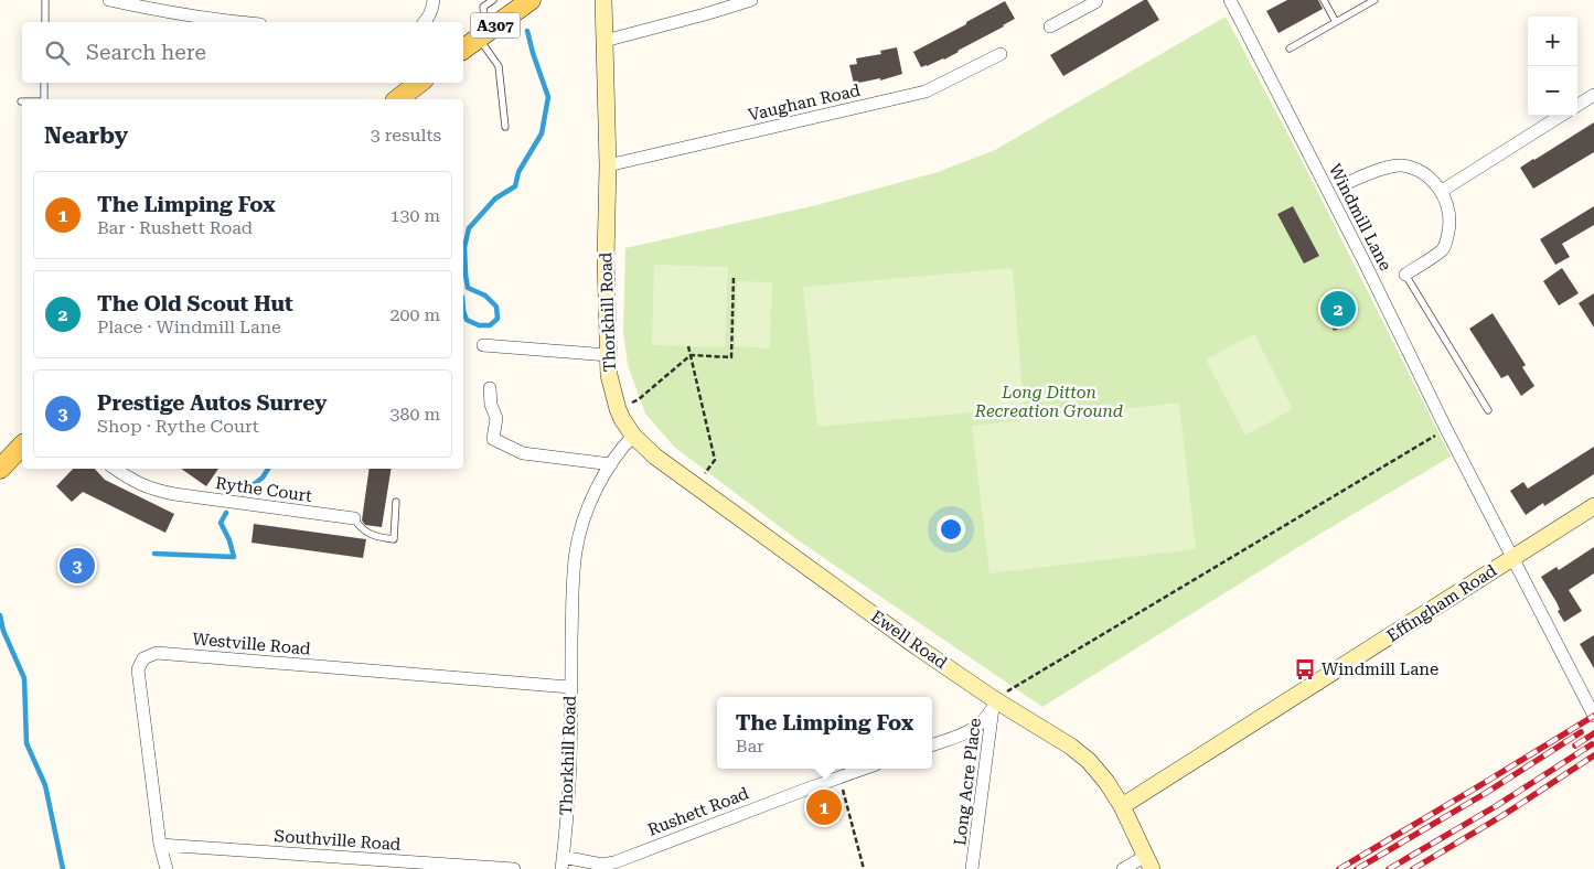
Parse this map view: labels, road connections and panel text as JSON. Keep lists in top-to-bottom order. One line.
{"streets":{"main road":["A307"],"street":["Vaughan Road","Windmill Lane","Thorkhill Road","Rythe Court","Effingham Road","Ewell Road","Westville Road","Long Acre Place","Rushett Road","Southville Road"]},"crossings":[["Vaughan Road","Thorkhill Road"],["Windmill Lane","Effingham Road"],["Thorkhill Road","Ewell Road"],["Thorkhill Road","Westville Road"],["Thorkhill Road","Rushett Road"],["Effingham Road","Ewell Road"],["Ewell Road","Long Acre Place"],["Westville Road","Southville Road"]],"parks":["Long Ditton Recreation Ground"],"places":{"bus stop":["Windmill Lane"]},"page":{"map_buttons":["+","−"],"search":"Search here","heading":["Nearby","3 results"],"list":[{"mark":"1","name":"The Limping Fox","note":"Bar · Rushett Road","value":"130 m"},{"mark":"2","name":"The Old Scout Hut","note":"Place · Windmill Lane","value":"200 m"},{"mark":"3","name":"Prestige Autos Surrey","note":"Shop · Rythe Court","value":"380 m"}],"pins":["2","3","1"],"popup":["The Limping Fox","Bar"]}}
